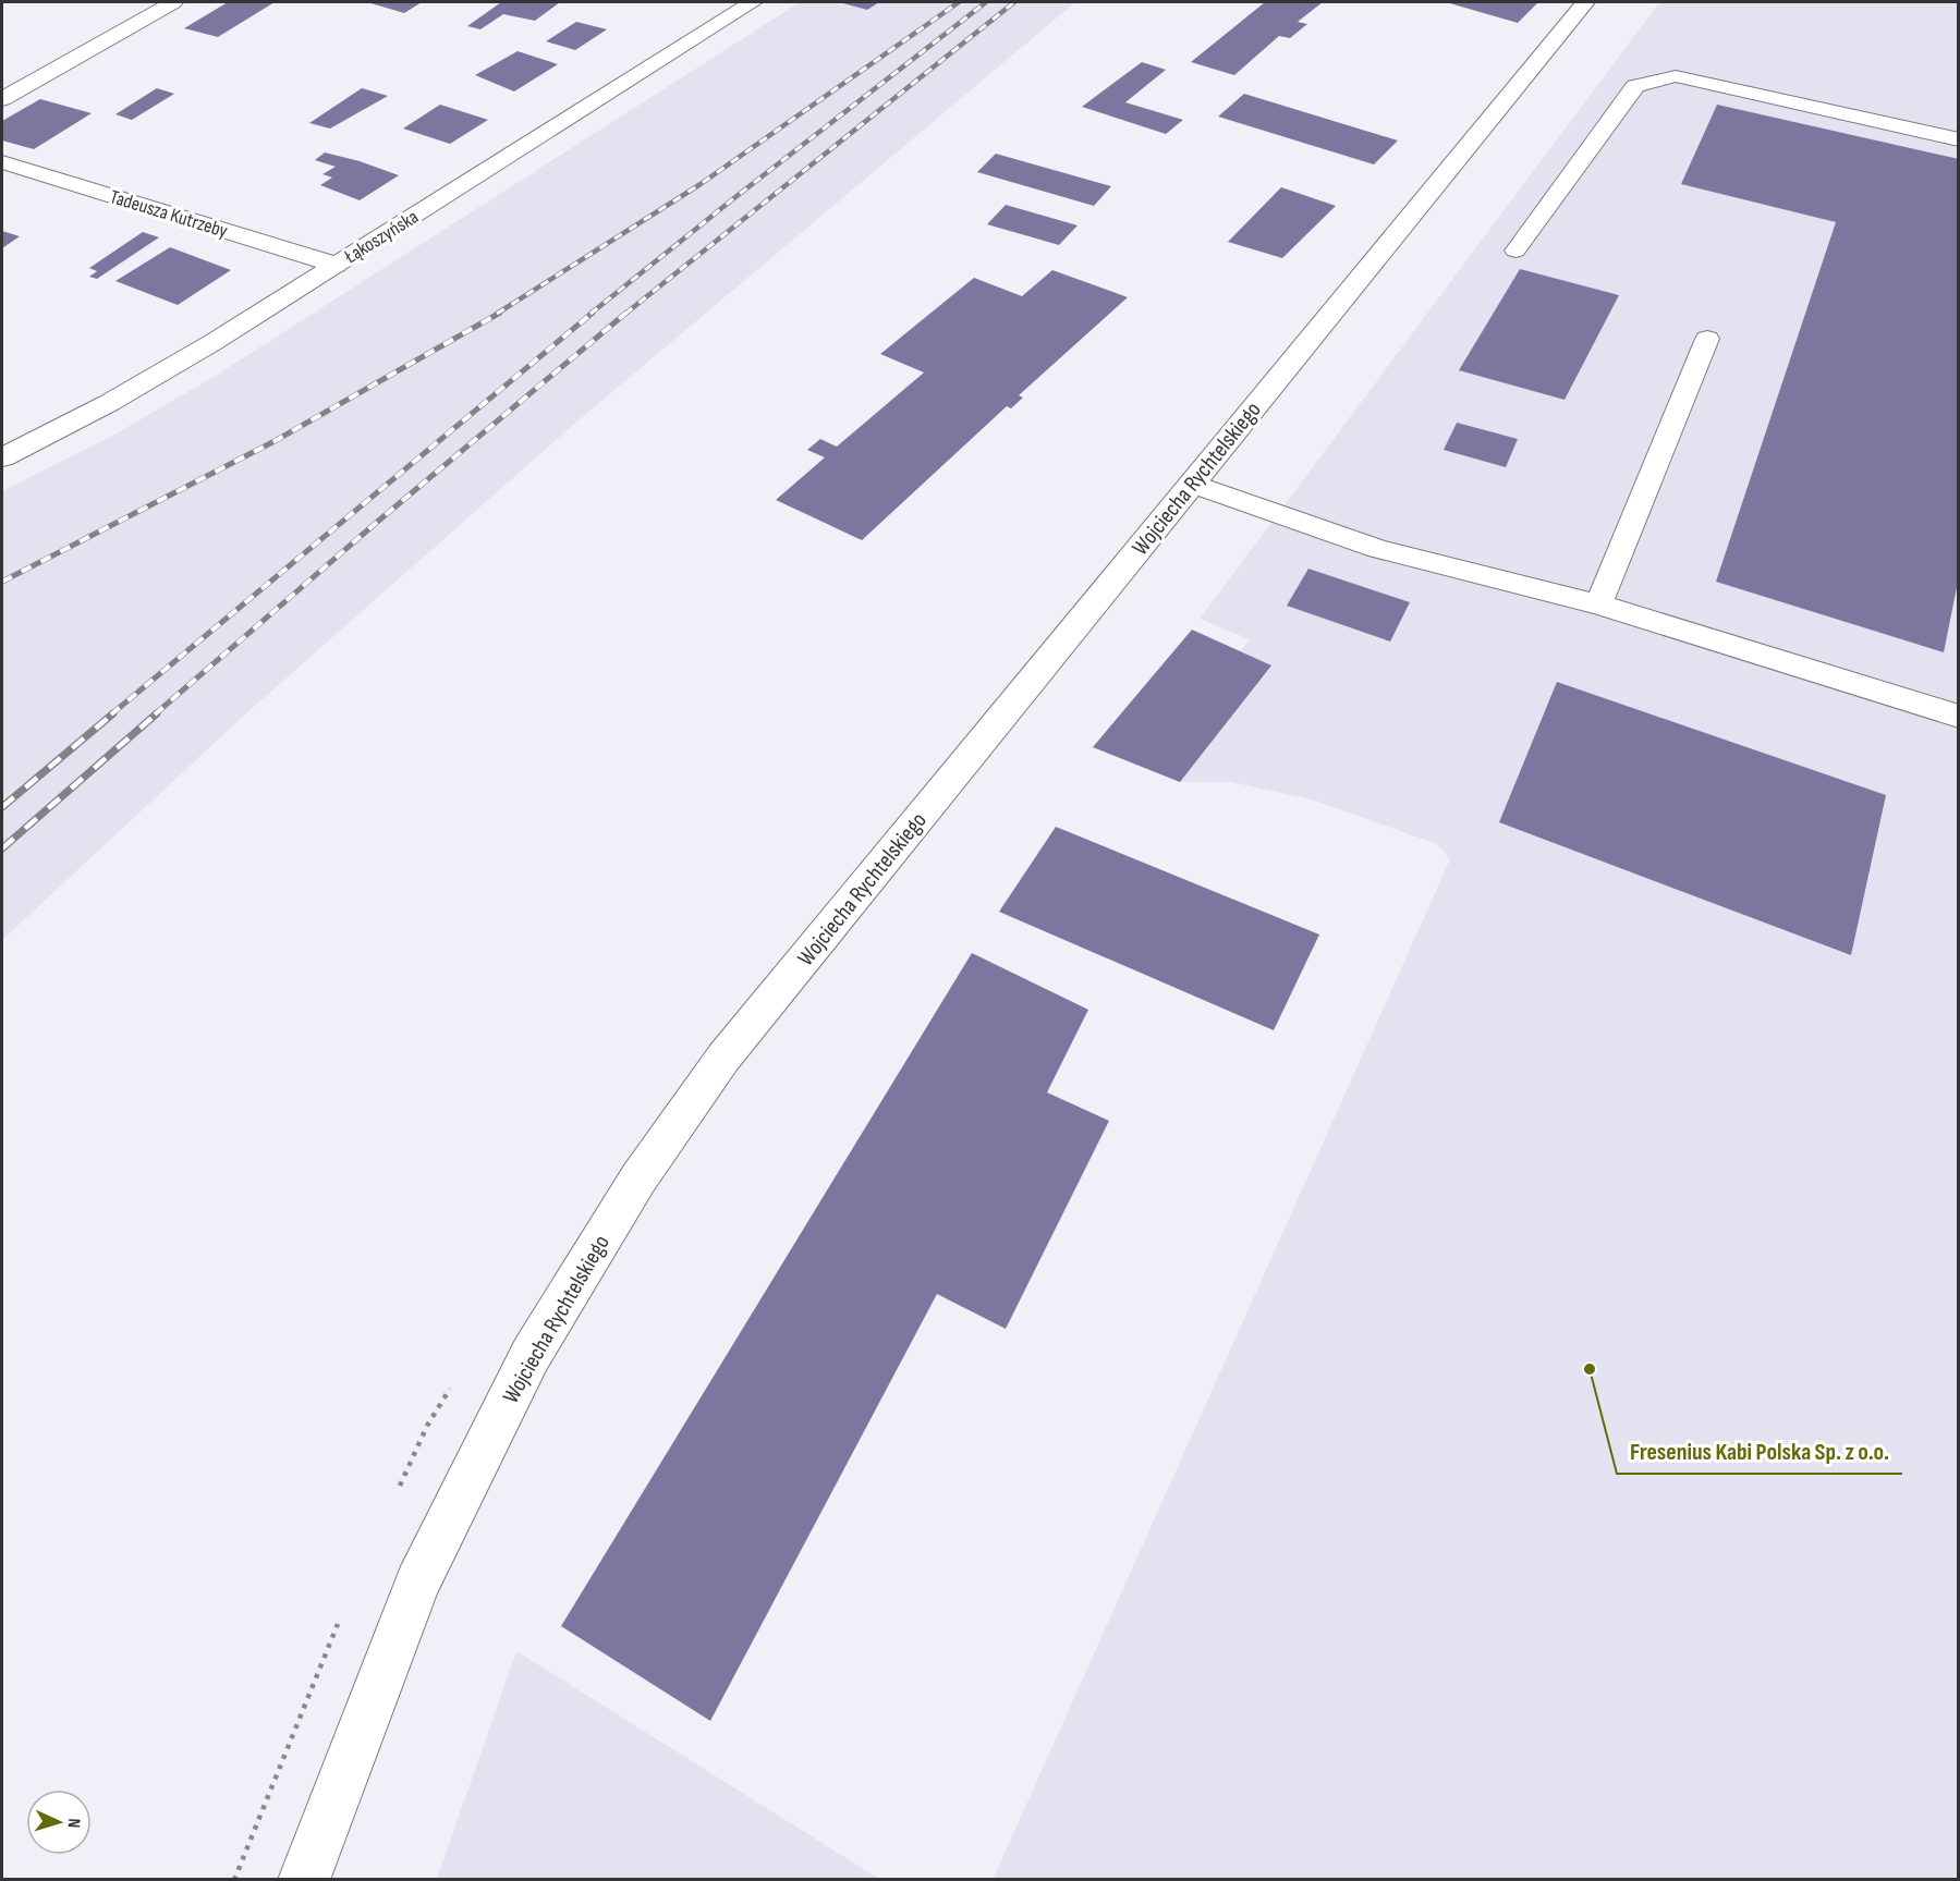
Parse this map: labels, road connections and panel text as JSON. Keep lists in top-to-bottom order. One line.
{"streets":{"street":["Tadeusza Kutrzeby","Łąkoszyńska","Wojciecha Rychtelskiego"]},"crossings":[["Tadeusza Kutrzeby","Łąkoszyńska"]],"places":["Fresenius Kabi Polska Sp. z o.o."],"north":"right"}
